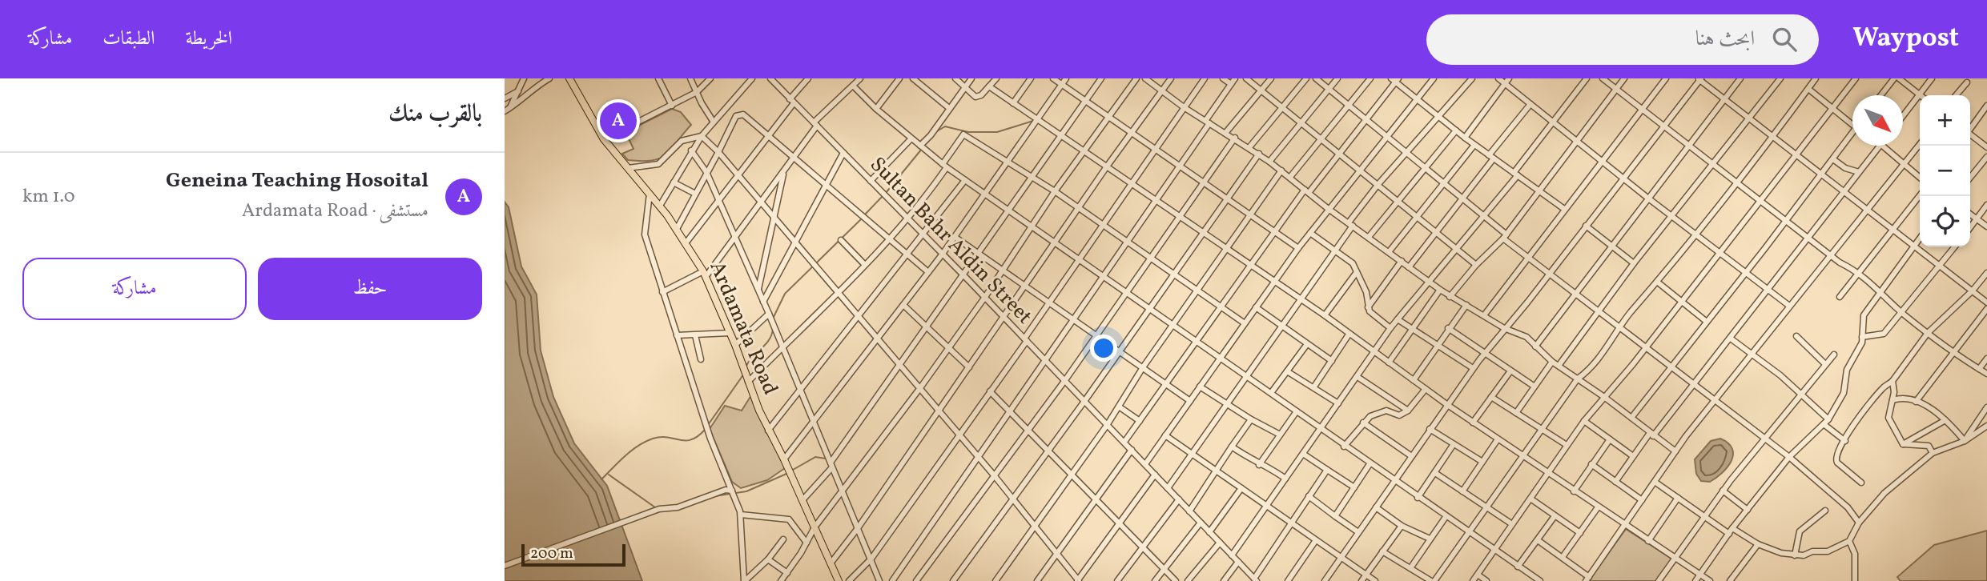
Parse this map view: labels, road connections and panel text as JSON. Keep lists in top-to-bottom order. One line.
{"streets":{"main road":["Ardamata Road"],"street":["Sultan Bahr Aldin Street"]},"scale_bar":"200 m","north":"bottom right","page":{"header":"Waypost","search":"ابحث هنا","nav":["الخريطة","الطبقات","مشاركة"],"heading":"بالقرب منك","map_buttons":["+","−"],"pins":"A","list":[{"mark":"A","name":"Geneina Teaching Hosoital","note":"مستشفى · Ardamata Road","value":"1.0 km"}],"buttons":["حفظ","مشاركة"],"scale":"200 m"}}
